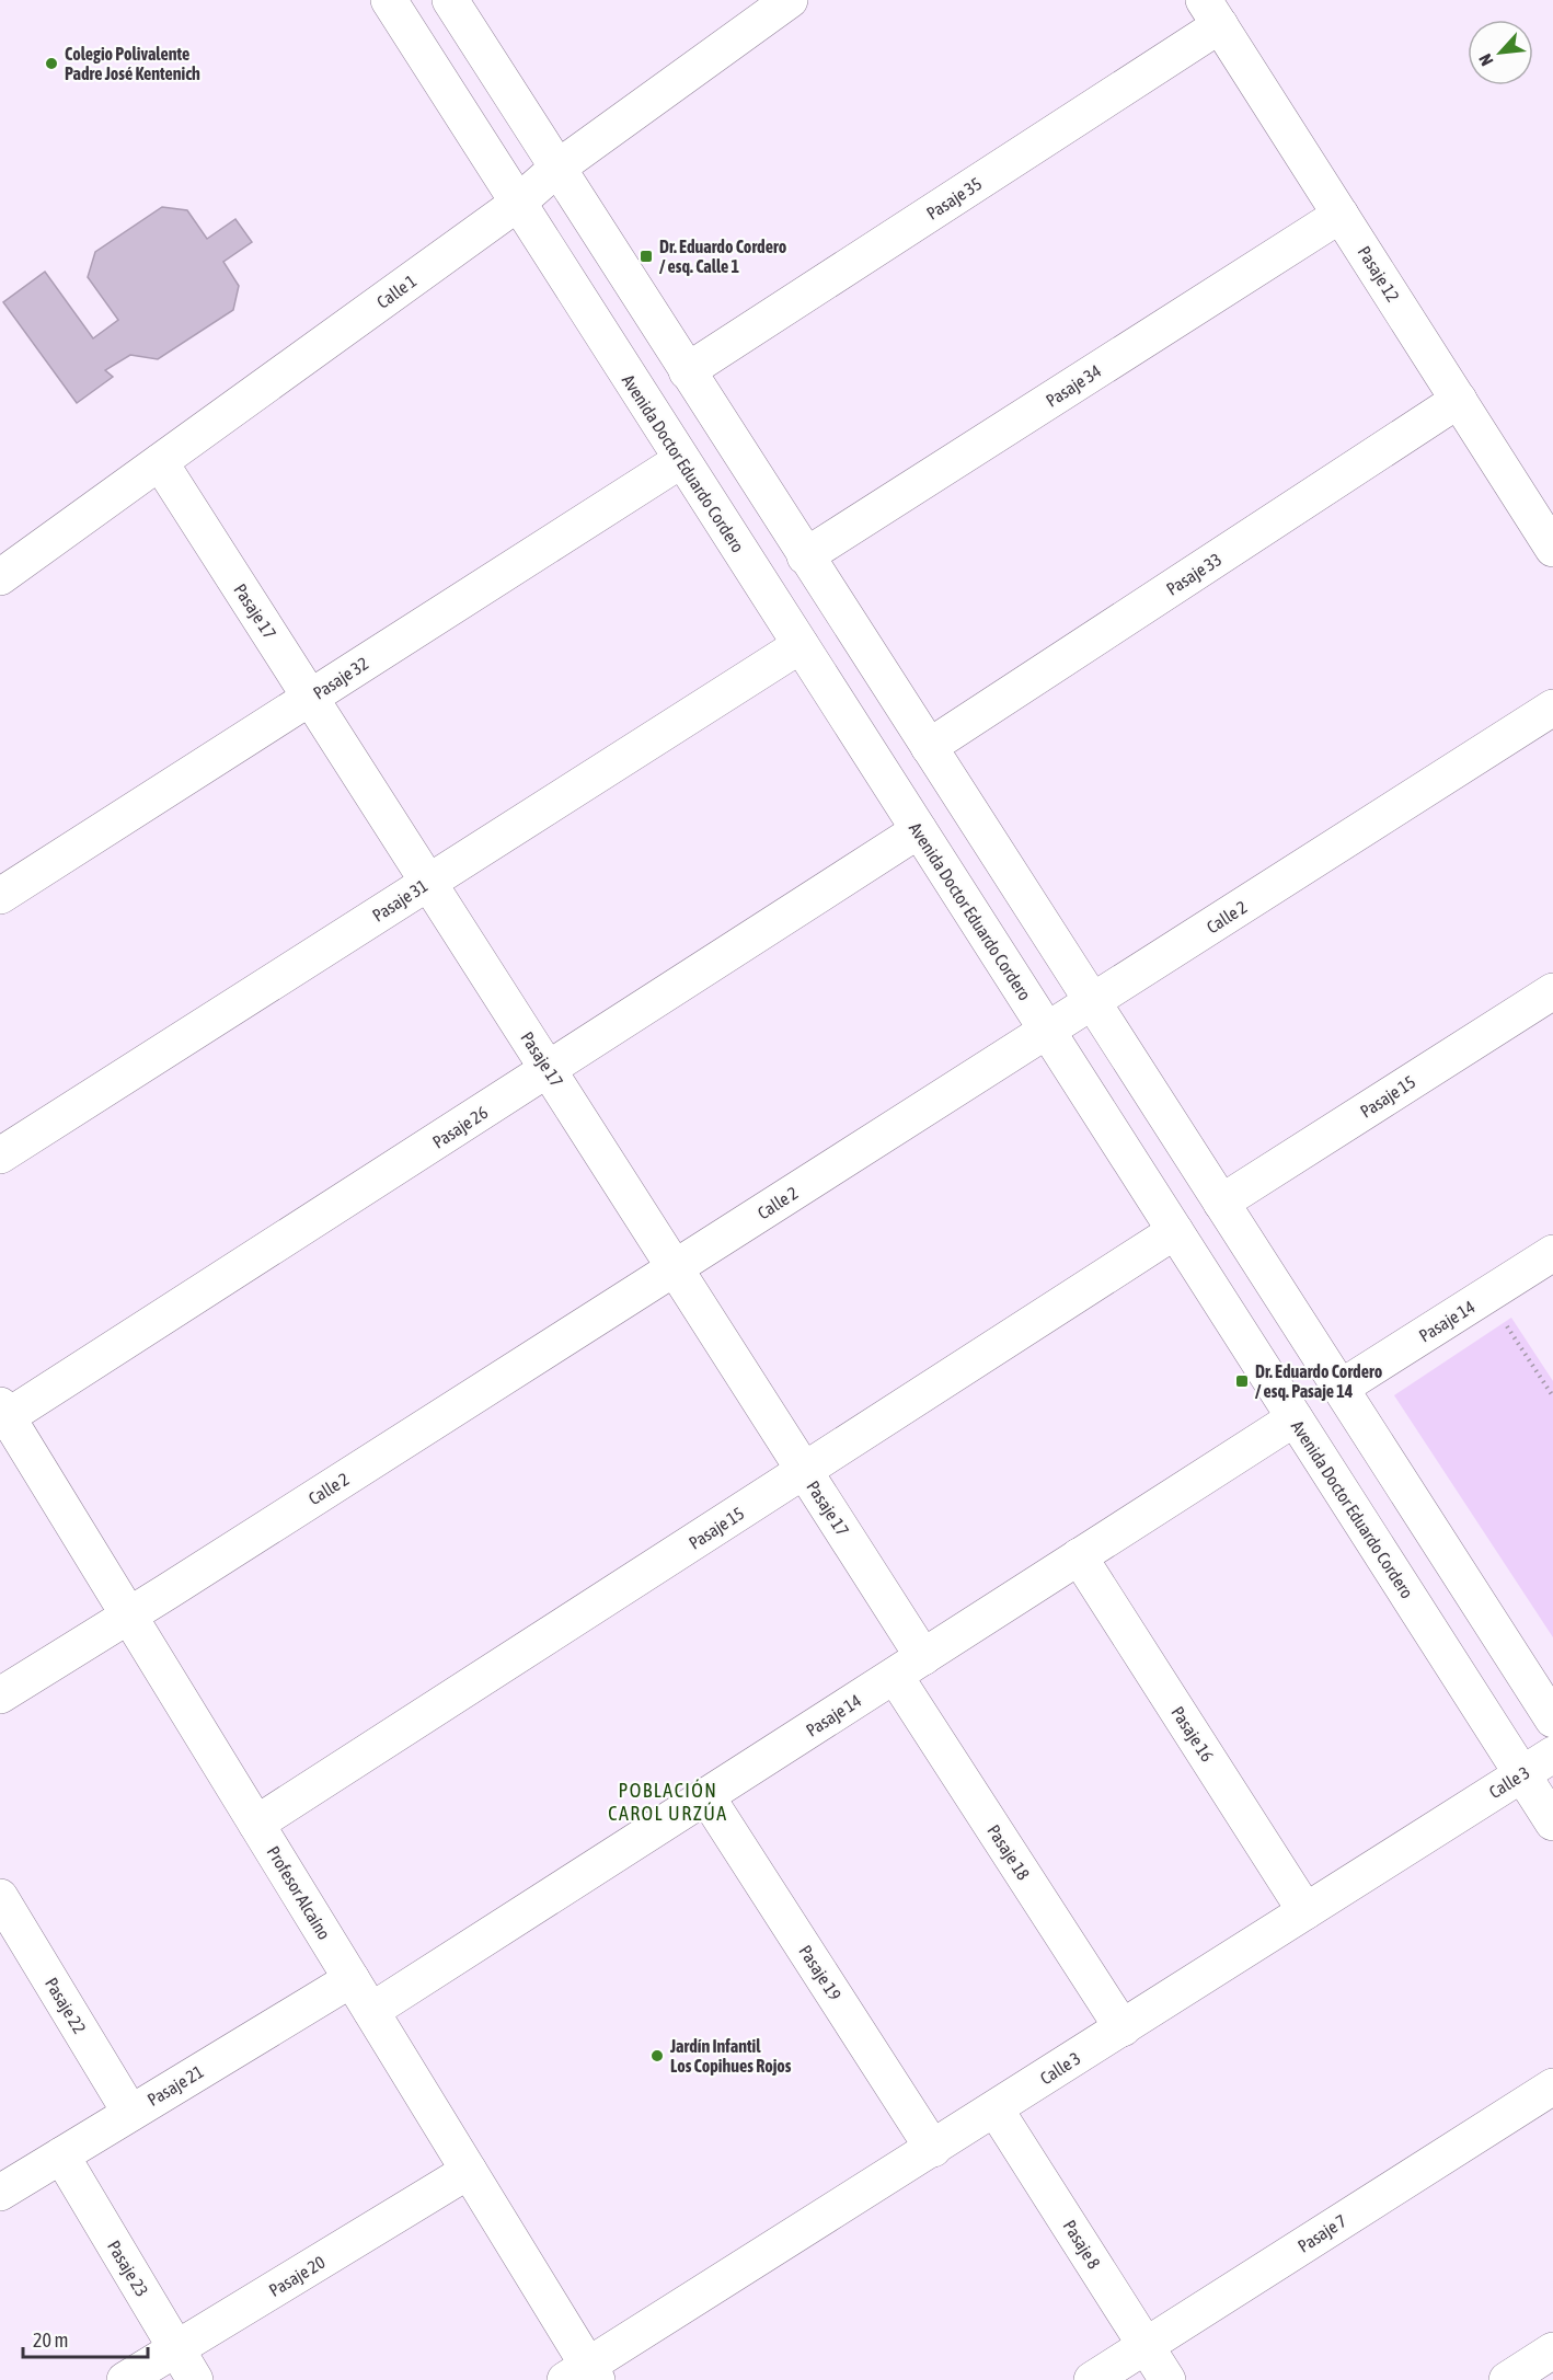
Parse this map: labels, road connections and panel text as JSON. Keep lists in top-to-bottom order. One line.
{"streets":{"street":["Pasaje 35","Pasaje 12","Calle 1","Pasaje 34","Avenida Doctor Eduardo Cordero","Pasaje 33","Pasaje 17","Pasaje 32","Pasaje 31","Calle 2","Pasaje 15","Pasaje 26","Pasaje 14","Pasaje 16","Calle 3","Pasaje 18","Profesor Alcaíno","Pasaje 19","Pasaje 22","Pasaje 21","Pasaje 7","Pasaje 8","Pasaje 23","Pasaje 20"]},"crossings":[["Pasaje 35","Pasaje 12"],["Pasaje 12","Pasaje 34"],["Pasaje 12","Pasaje 33"],["Calle 1","Avenida Doctor Eduardo Cordero"],["Calle 1","Pasaje 17"],["Avenida Doctor Eduardo Cordero","Pasaje 32"],["Avenida Doctor Eduardo Cordero","Pasaje 31"],["Avenida Doctor Eduardo Cordero","Calle 2"],["Avenida Doctor Eduardo Cordero","Pasaje 15"],["Avenida Doctor Eduardo Cordero","Pasaje 26"],["Avenida Doctor Eduardo Cordero","Pasaje 14"],["Avenida Doctor Eduardo Cordero","Calle 3"],["Pasaje 17","Pasaje 32"],["Pasaje 17","Pasaje 31"],["Pasaje 17","Calle 2"],["Pasaje 17","Pasaje 15"],["Pasaje 17","Pasaje 26"],["Pasaje 17","Pasaje 14"],["Pasaje 17","Pasaje 18"],["Calle 2","Profesor Alcaíno"],["Pasaje 15","Profesor Alcaíno"],["Pasaje 26","Profesor Alcaíno"],["Pasaje 14","Pasaje 16"],["Pasaje 14","Pasaje 18"],["Pasaje 14","Profesor Alcaíno"],["Pasaje 14","Pasaje 19"],["Pasaje 16","Calle 3"],["Calle 3","Pasaje 18"],["Calle 3","Profesor Alcaíno"],["Calle 3","Pasaje 19"],["Calle 3","Pasaje 8"],["Profesor Alcaíno","Pasaje 21"],["Profesor Alcaíno","Pasaje 20"],["Pasaje 22","Pasaje 21"],["Pasaje 21","Pasaje 23"],["Pasaje 7","Pasaje 8"],["Pasaje 23","Pasaje 20"]],"districts":["POBLACIÓN CAROL URZÚA"],"places":{"other":["Colegio Polivalente Padre José Kentenich","Jardín Infantil Los Copihues Rojos"],"transit":["Dr. Eduardo Cordero / esq. Calle 1","Dr. Eduardo Cordero / esq. Pasaje 14"]},"scale_bar":"20 m","north":"bottom left"}
